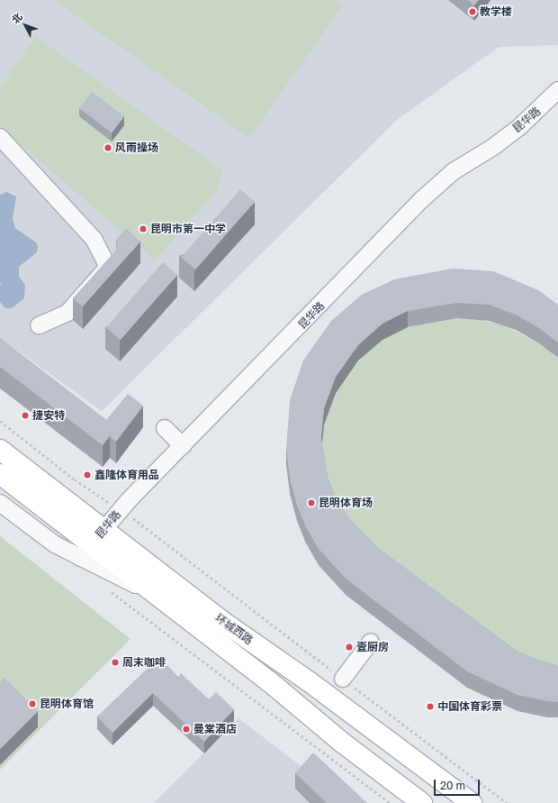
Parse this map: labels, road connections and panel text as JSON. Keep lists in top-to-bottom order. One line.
{"streets":{"main road":["环城西路"],"street":["昆华路"]},"crossings":[["昆华路","环城西路"]],"places":["教学楼","风雨操场","昆明市第一中学","捷安特","鑫隆体育用品","昆明体育场","壹厨房","周末咖啡","昆明体育馆","中国体育彩票","曼棠酒店"],"scale_bar":"20 m","north":"top left"}
